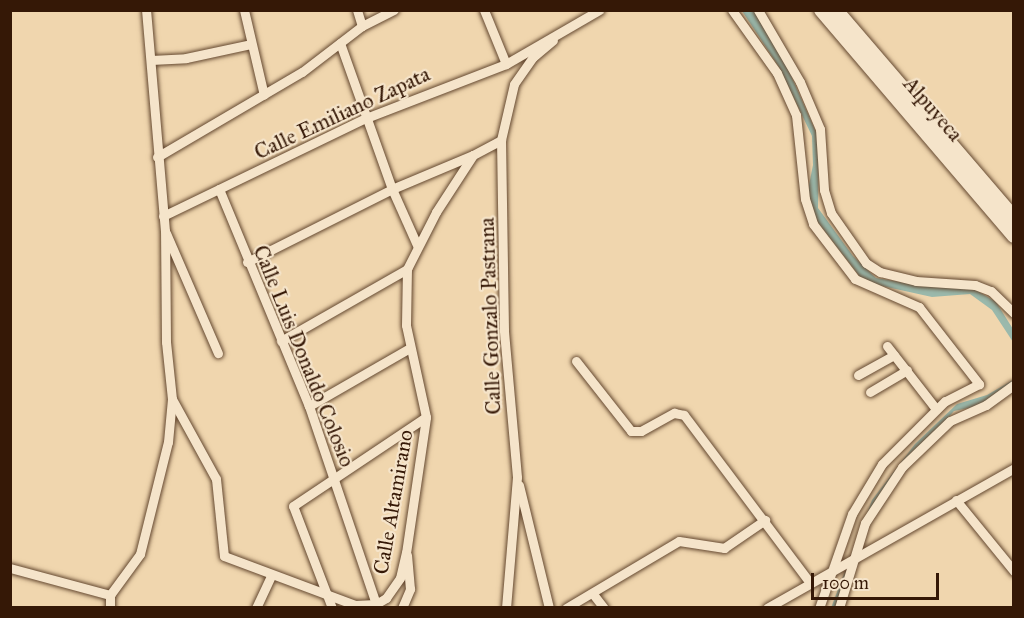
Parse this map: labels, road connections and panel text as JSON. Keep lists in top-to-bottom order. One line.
{"streets":{"main road":["Alpuyeca"],"street":["Calle Emiliano Zapata","Calle Gonzalo Pastrana","Calle Luis Donaldo Colosio","Calle Altamirano"]},"crossings":[["Calle Emiliano Zapata","Calle Gonzalo Pastrana"],["Calle Emiliano Zapata","Calle Luis Donaldo Colosio"],["Calle Gonzalo Pastrana","Calle Altamirano"],["Calle Luis Donaldo Colosio","Calle Altamirano"]],"scale_bar":"100 m"}
